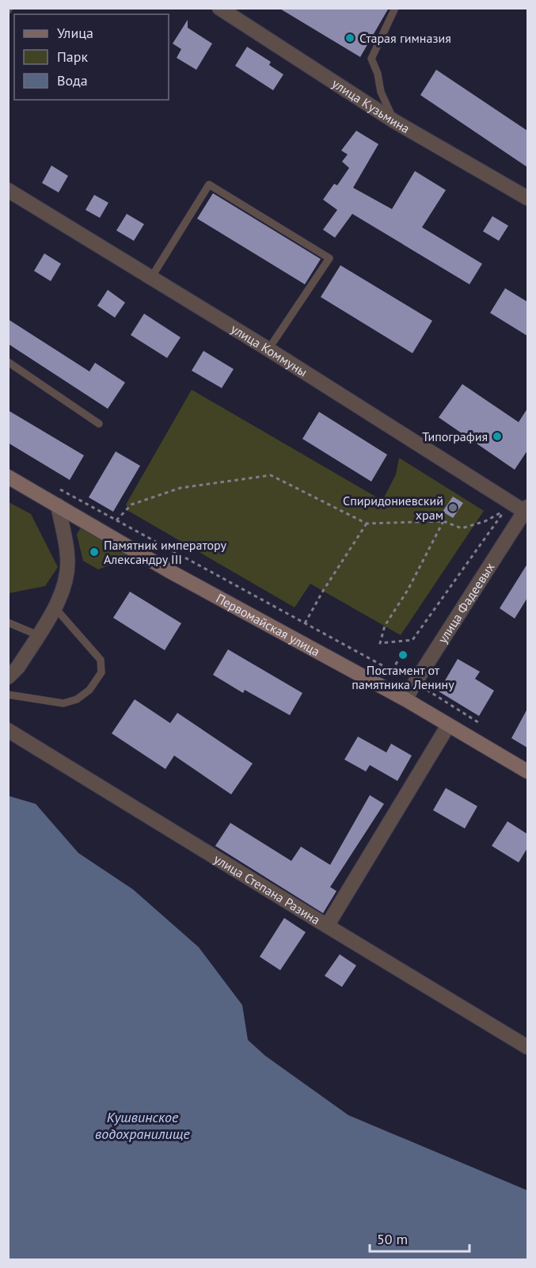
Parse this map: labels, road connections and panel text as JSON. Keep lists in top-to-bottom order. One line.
{"streets":{"main road":["Первомайская улица"],"street":["улица Кузьмина","улица Коммуны","улица Фадеевых","улица Степана Разина"]},"crossings":[["улица Коммуны","улица Фадеевых"],["улица Фадеевых","Первомайская улица"]],"water":["Кушвинское водохранилище"],"places":["Старая гимназия","Типография","Спиридониевский храм","Памятник императору Александру III","Постамент от памятника Ленину"],"legend":["Улица","Парк","Вода"],"scale_bar":"50 m"}
